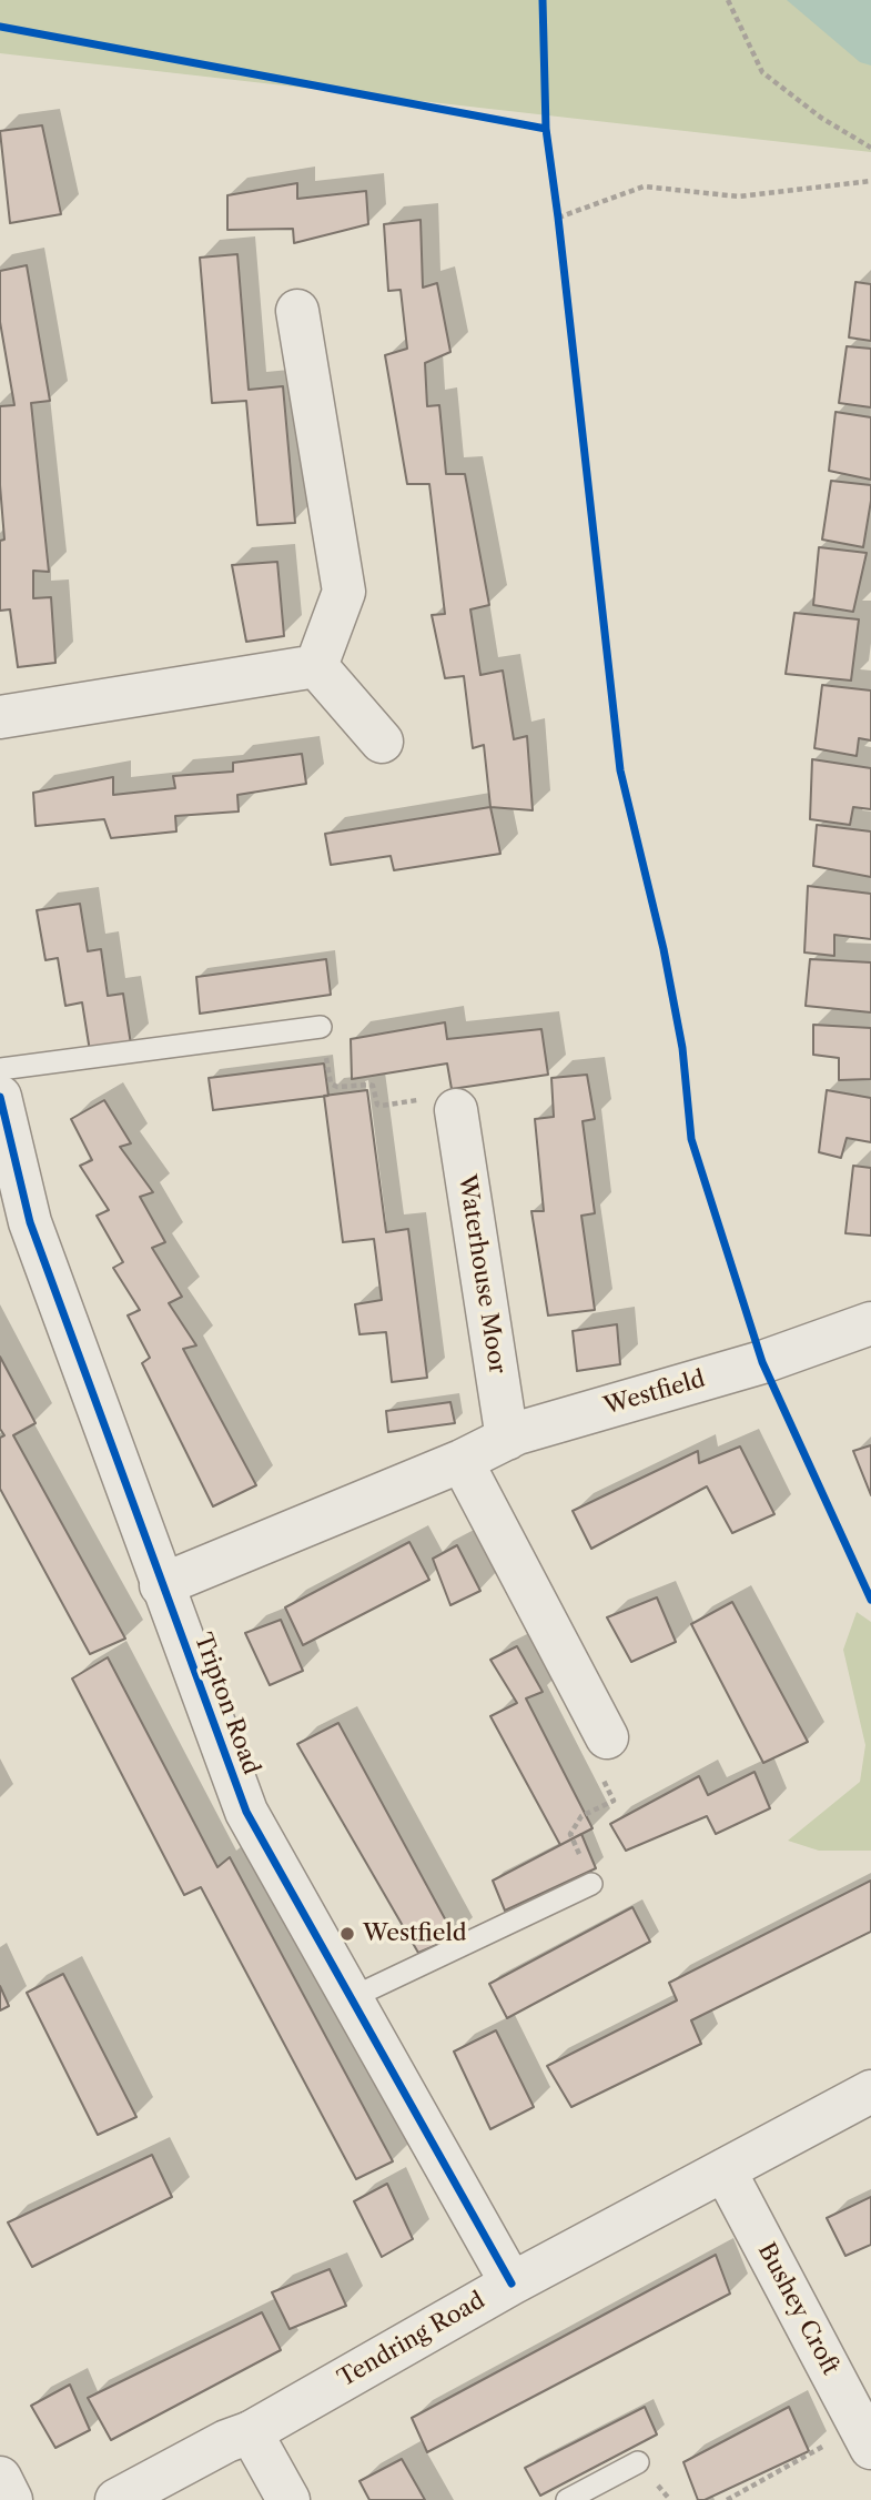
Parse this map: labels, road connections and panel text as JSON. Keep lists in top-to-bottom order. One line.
{"streets":{"street":["Waterhouse Moor","Westfield","Tripton Road","Bushey Croft","Tendring Road"]},"crossings":[["Waterhouse Moor","Westfield"],["Westfield","Tripton Road"],["Tripton Road","Tendring Road"],["Bushey Croft","Tendring Road"]],"places":["Westfield"]}
